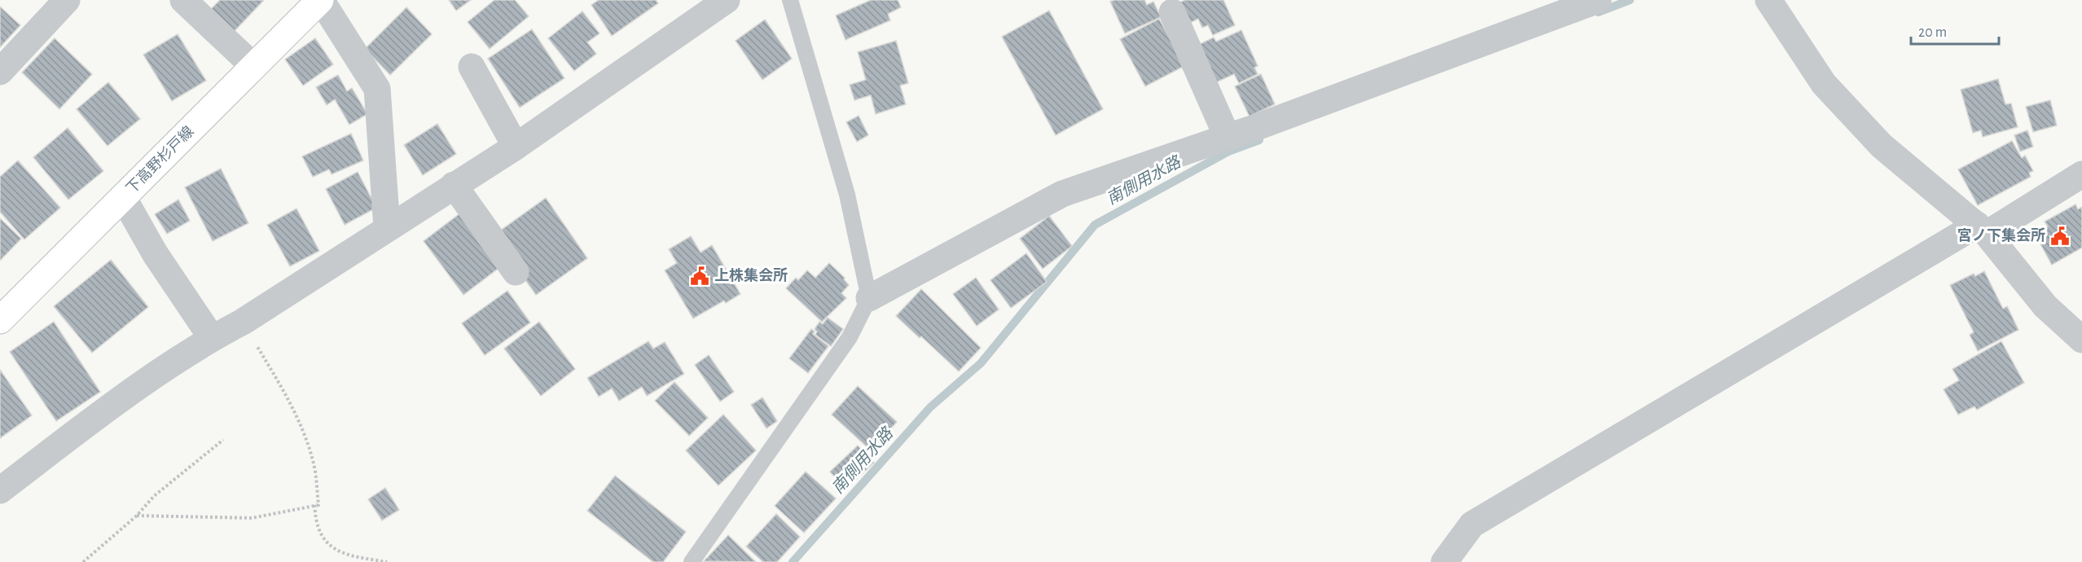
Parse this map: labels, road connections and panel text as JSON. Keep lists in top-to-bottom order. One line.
{"streets":{"main road":["下高野杉戸線"]},"water":["南側用水路"],"places":{"public building":["宮ノ下集会所","上株集会所"]},"scale_bar":"20 m"}
